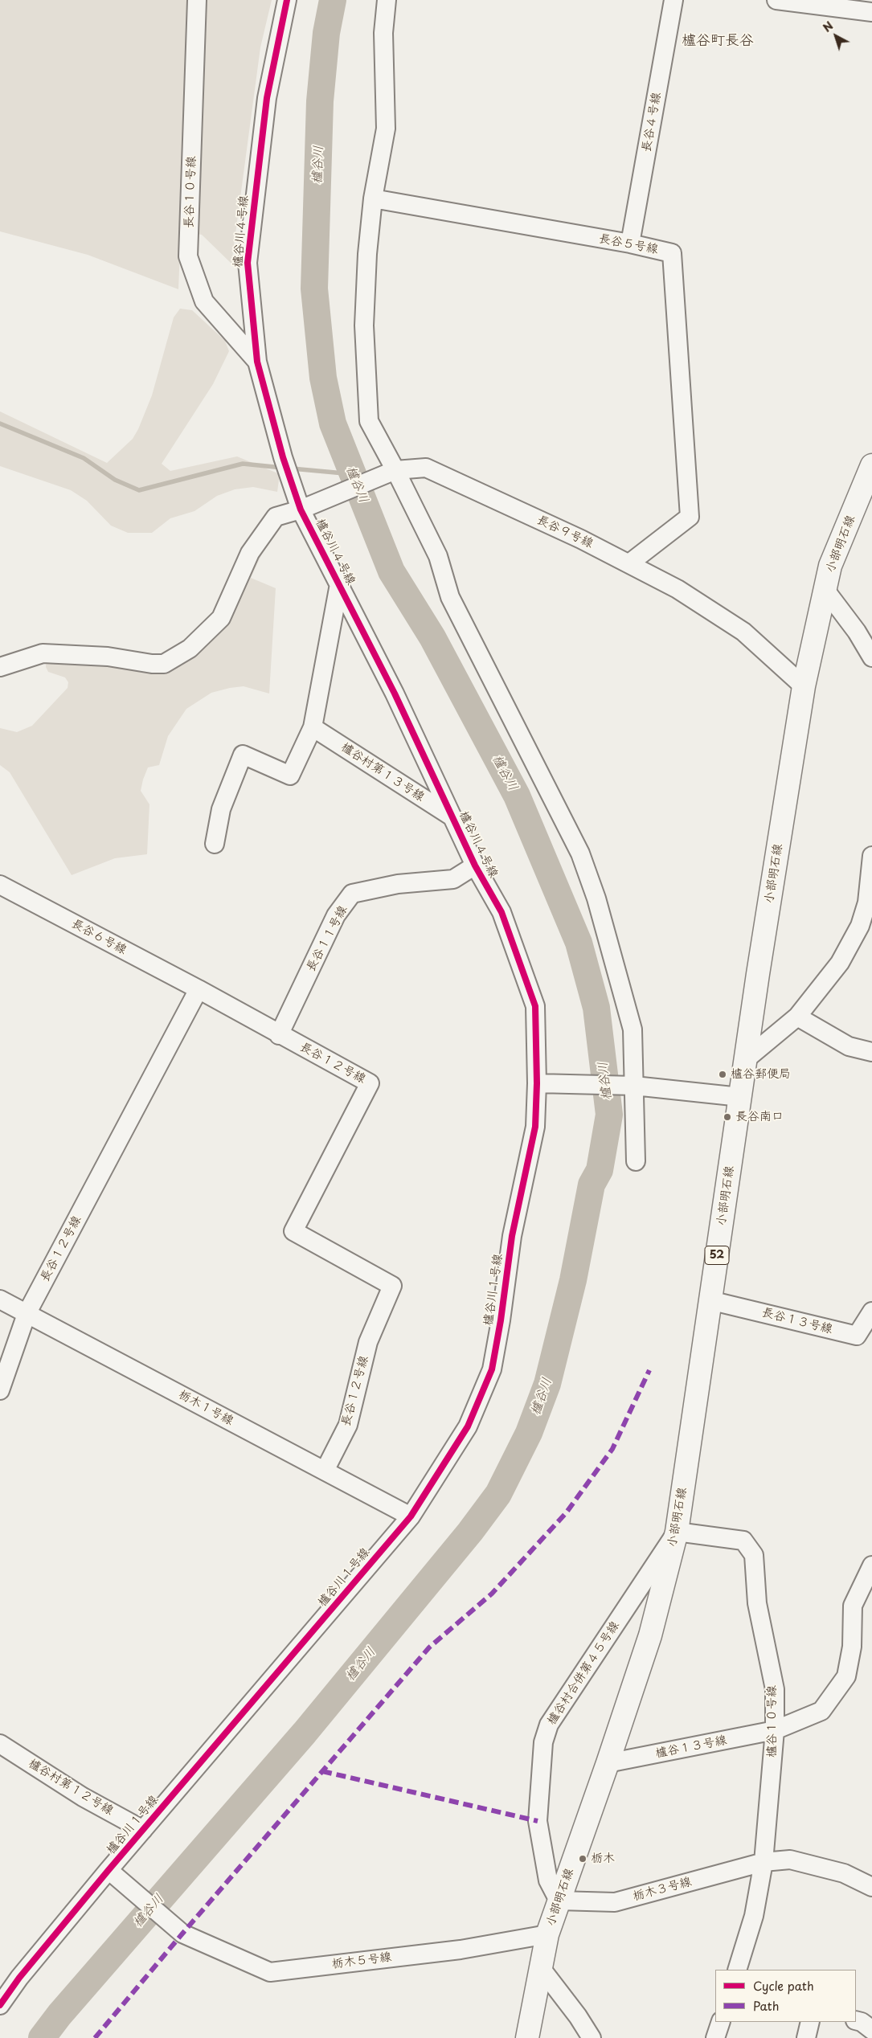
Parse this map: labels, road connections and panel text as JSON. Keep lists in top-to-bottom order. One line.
{"streets":{"main road":["小部明石線","52"],"street":["長谷４号線","長谷１０号線","櫨谷川４号線","長谷５号線","長谷９号線","櫨谷村第１３号線","長谷６号線","長谷１１号線","長谷１２号線","櫨谷川１号線","長谷１３号線","栃木１号線","櫨谷村合併第４５号線","櫨谷１０号線","櫨谷１３号線","櫨谷村第１２号線","栃木３号線","栃木５号線"]},"crossings":[["長谷４号線","長谷５号線"],["長谷１０号線","櫨谷川４号線"],["櫨谷川４号線","長谷９号線"],["櫨谷川４号線","櫨谷村第１３号線"],["櫨谷川４号線","長谷１１号線"],["櫨谷川４号線","櫨谷川１号線"],["長谷５号線","長谷９号線"],["長谷９号線","小部明石線"],["小部明石線","長谷１３号線"],["小部明石線","櫨谷村合併第４５号線"],["小部明石線","櫨谷１０号線"],["小部明石線","櫨谷１３号線"],["小部明石線","栃木３号線"],["小部明石線","栃木５号線"],["長谷６号線","長谷１２号線"],["長谷１１号線","長谷１２号線"],["長谷１２号線","栃木１号線"],["櫨谷川１号線","栃木１号線"],["櫨谷川１号線","櫨谷村第１２号線"],["櫨谷川１号線","栃木５号線"],["櫨谷村合併第４５号線","櫨谷１０号線"],["櫨谷村合併第４５号線","栃木３号線"],["櫨谷１０号線","櫨谷１３号線"],["櫨谷１０号線","栃木３号線"]],"districts":["櫨谷町長谷"],"water":["櫨谷川"],"places":["櫨谷郵便局","長谷南口","栃木"],"legend":["Cycle path","Path"],"north":"top left"}
